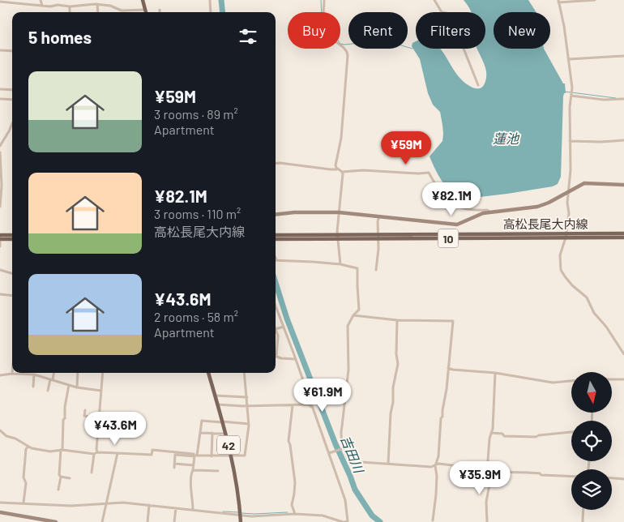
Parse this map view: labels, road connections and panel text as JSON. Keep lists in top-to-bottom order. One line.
{"streets":{"main road":["高松長尾大内線","10","42"]},"water":["蓮池","吉田川"],"north":"bottom","page":{"chip":["Buy","Rent","Filters","New"],"heading":"5 homes","list":[{"name":"¥59M","note":"3 rooms · 89 m² · Apartment"},{"name":"¥82.1M","note":"3 rooms · 110 m² · 高松長尾大内線"},{"name":"¥43.6M","note":"2 rooms · 58 m² · Apartment"}],"price":["¥59M","¥82.1M","¥61.9M","¥43.6M","¥35.9M"]}}
